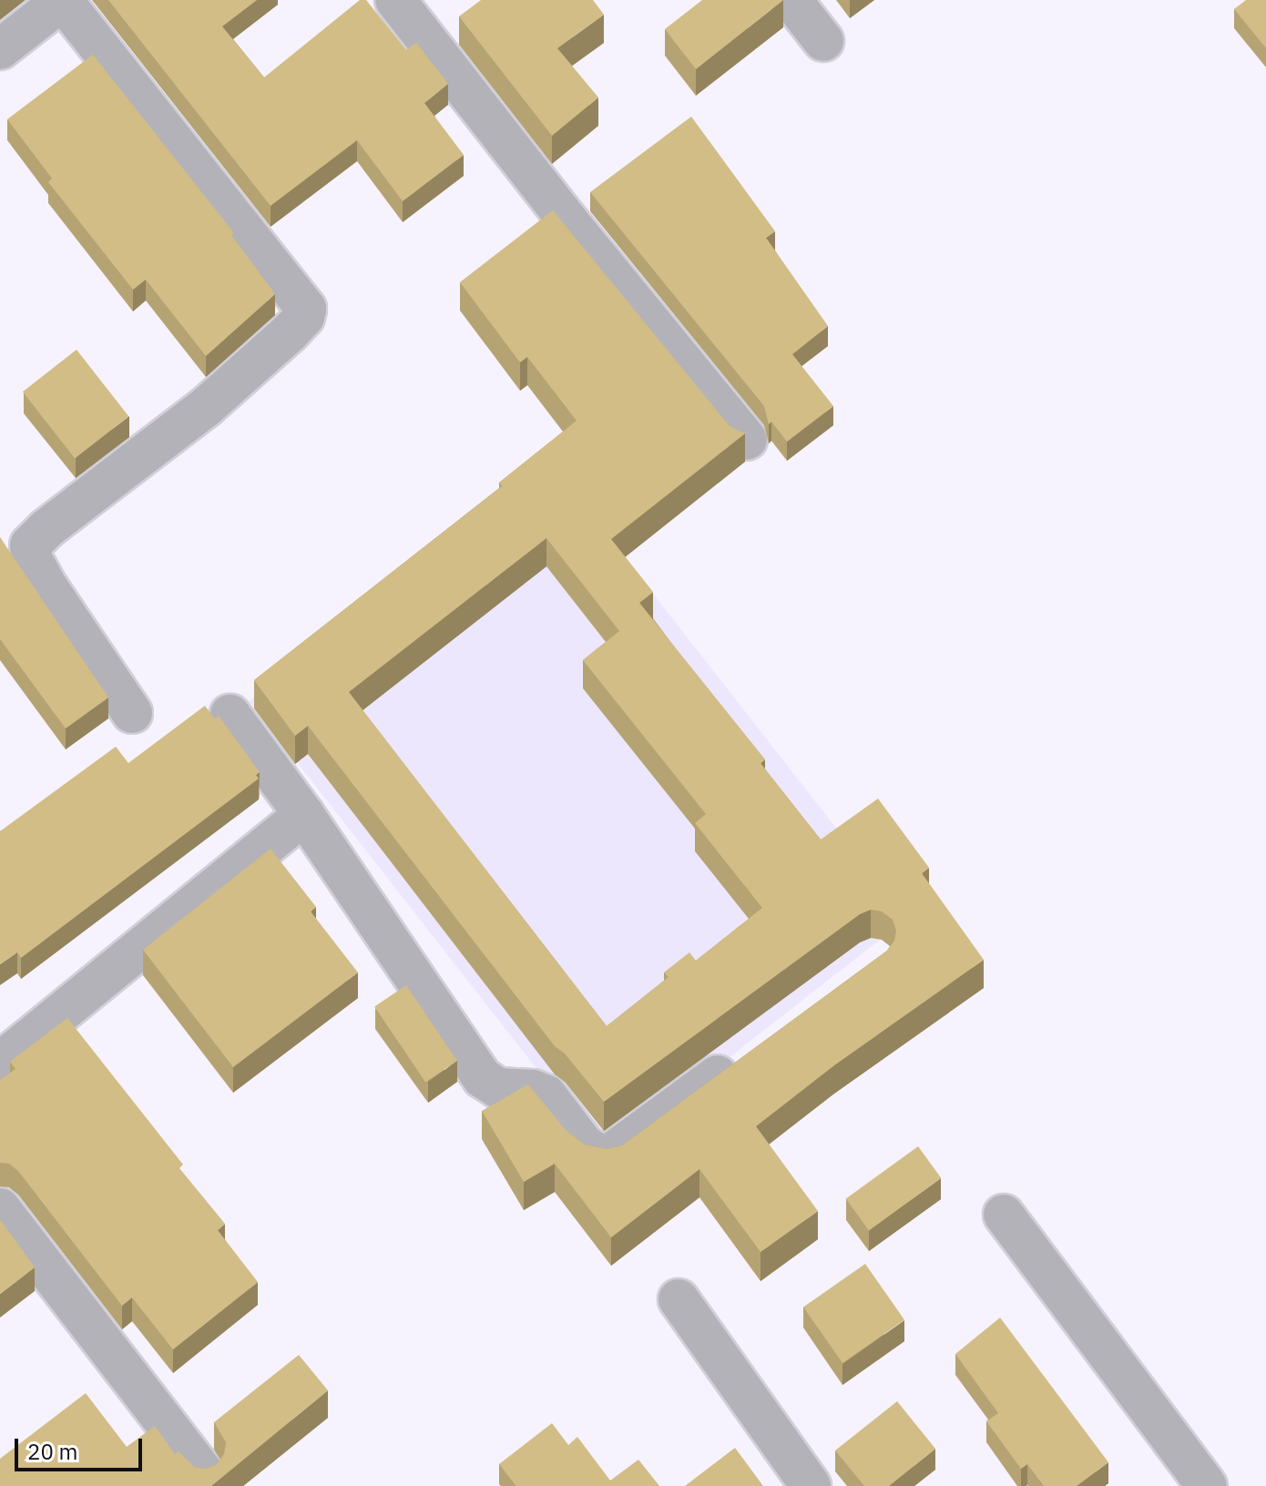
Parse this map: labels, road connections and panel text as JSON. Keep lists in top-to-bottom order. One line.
{"scale_bar":"20 m"}
